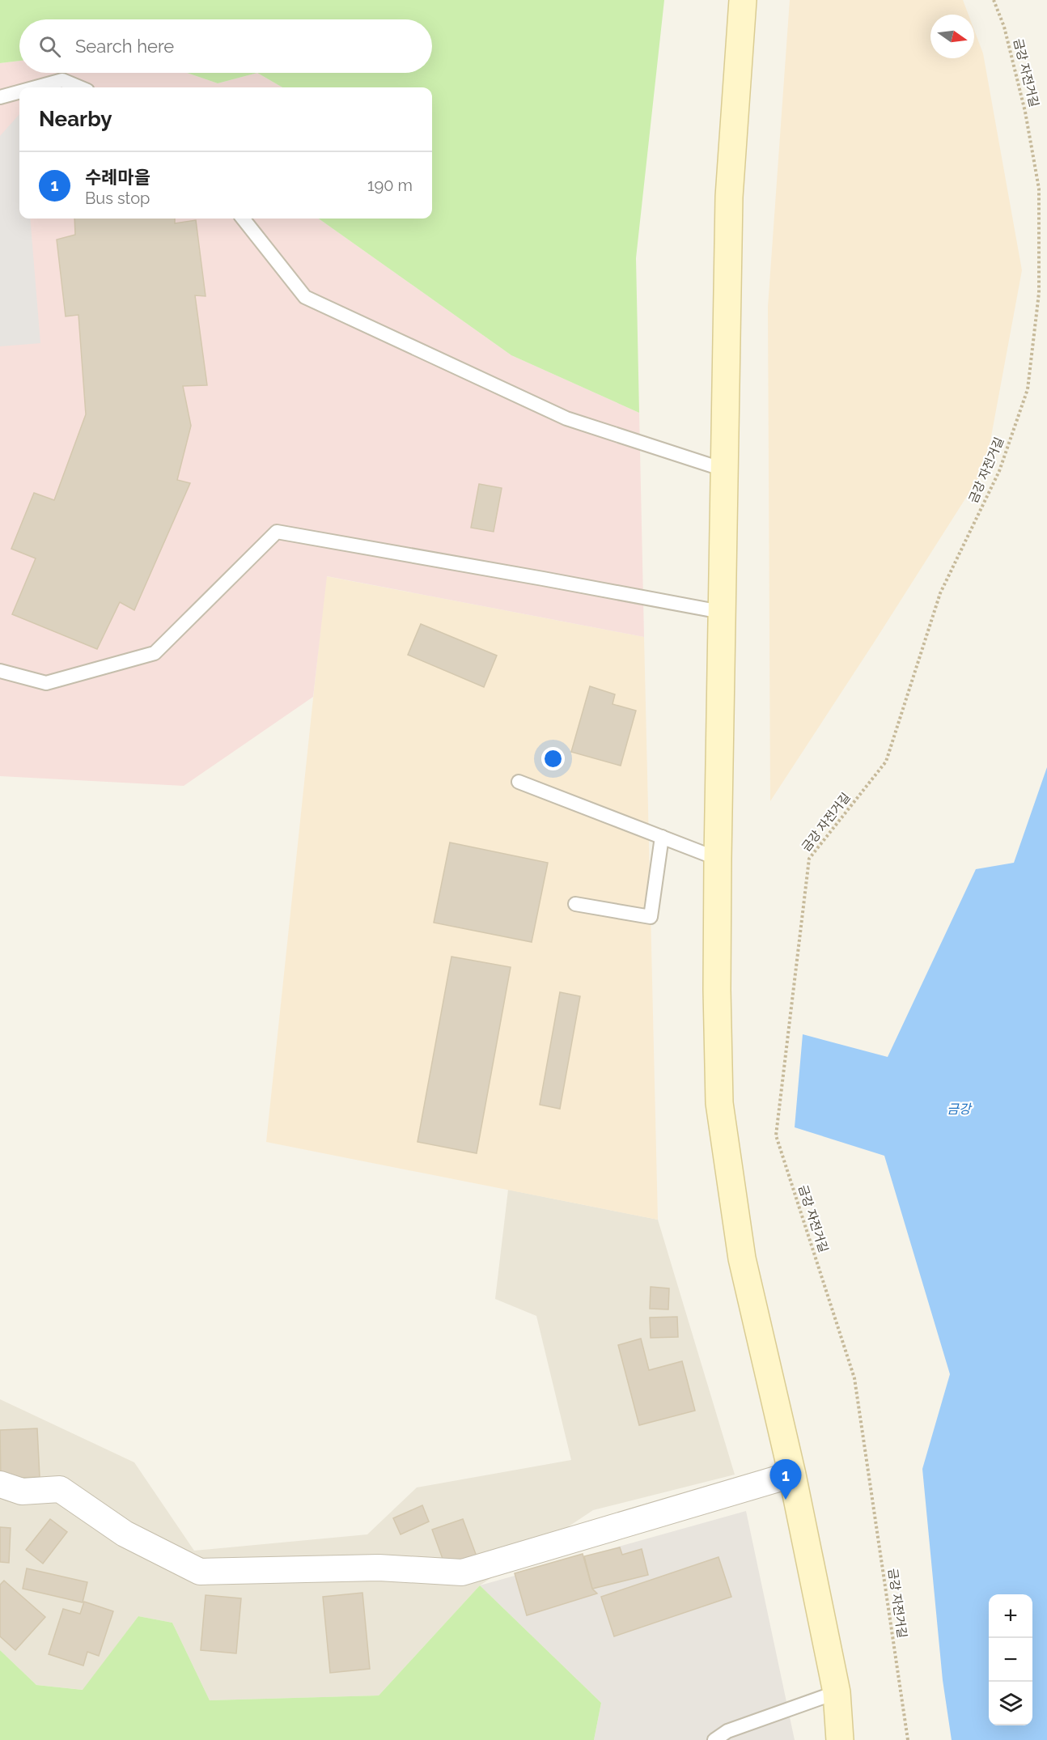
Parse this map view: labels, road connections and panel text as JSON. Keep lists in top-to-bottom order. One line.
{"streets":{"path":["금강 자전거길"]},"water":["금강"],"north":"right","page":{"search":"Search here","heading":"Nearby","list":[{"mark":"1","name":"수례마을","note":"Bus stop","value":"190 m"}],"pins":"1","map_buttons":["+","−"]}}
